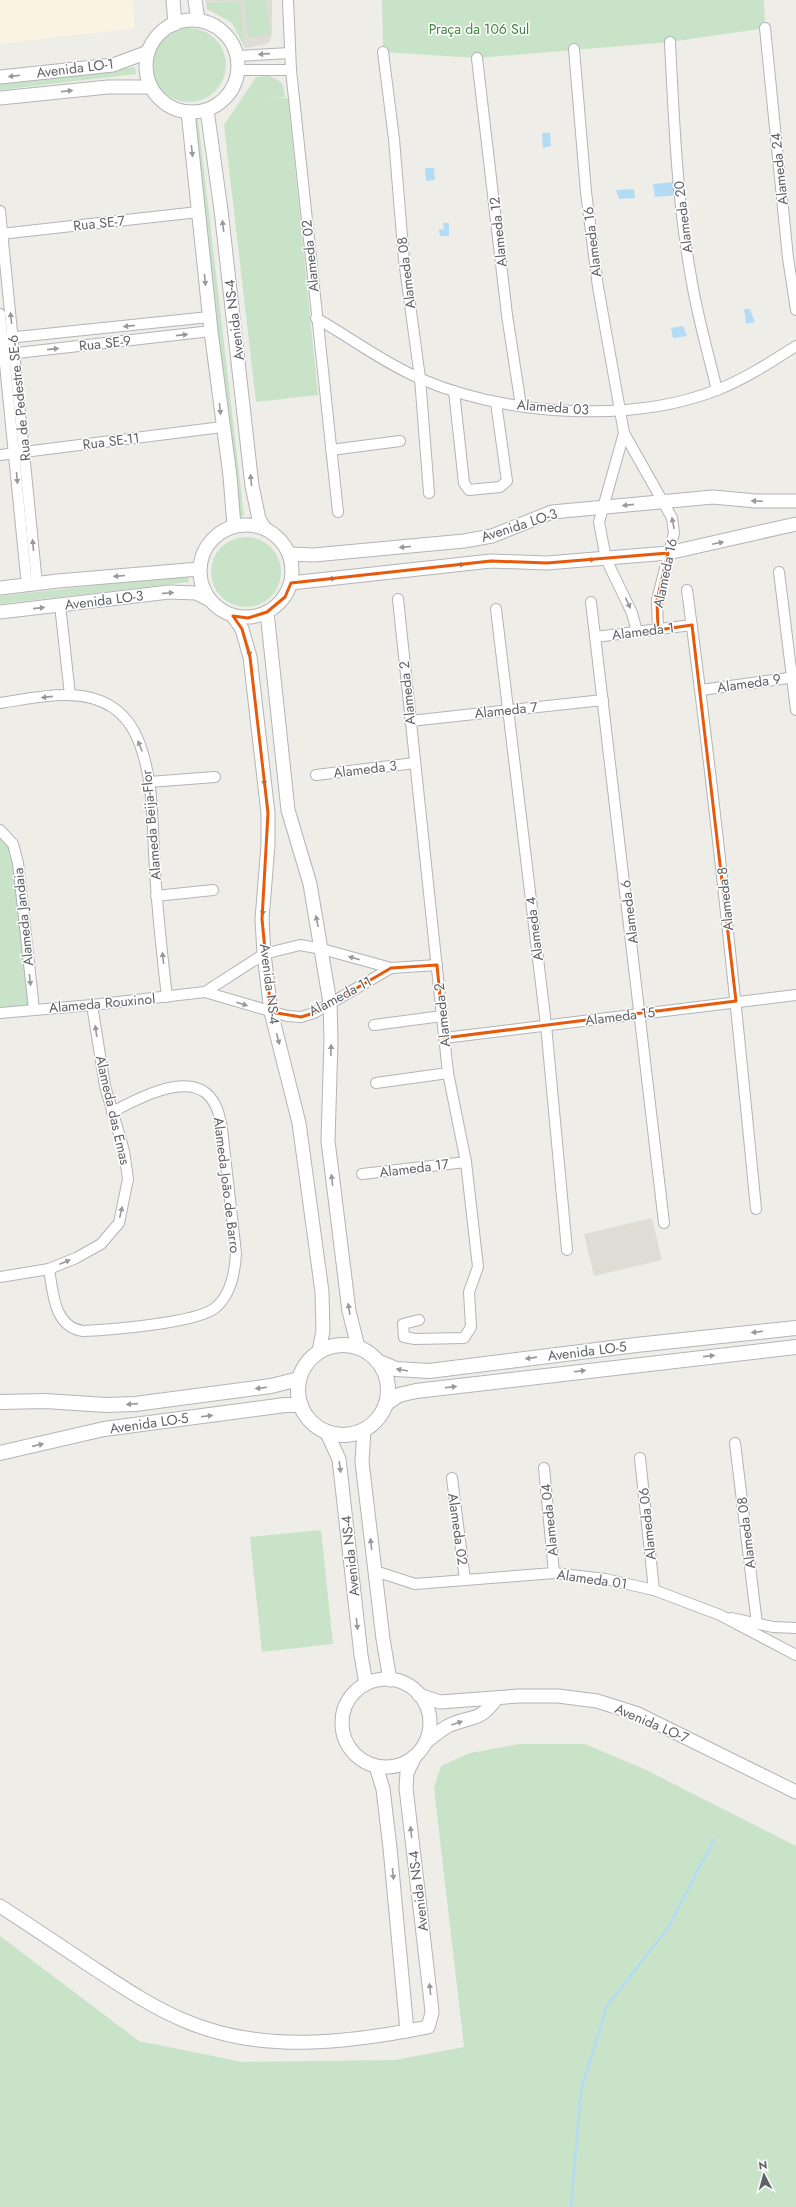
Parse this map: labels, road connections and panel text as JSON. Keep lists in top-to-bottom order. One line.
{"streets":{"main road":["Avenida LO-5"],"street":["Avenida LO-1","Alameda 24","Alameda 20","Rua SE-7","Alameda 12","Alameda 16","Alameda 02","Alameda 08","Avenida NS-4","Rua SE-9","Rua de Pedestre SE-6","Alameda 03","Rua SE-11","Avenida LO-3","Alameda 1","Alameda 9","Alameda 2","Alameda 7","Alameda 3","Alameda Beija-Flor","Alameda 8","Alameda 6","Alameda Jandaia","Alameda 4","Alameda 11","Alameda Rouxinol","Alameda 15","Alameda das Emas","Alameda 17","Alameda João de Barro","Alameda 04","Alameda 06","Alameda 01","Avenida LO-7"]},"crossings":[["Avenida LO-1","Avenida NS-4"],["Alameda 20","Alameda 03"],["Rua SE-7","Avenida NS-4"],["Rua SE-7","Rua de Pedestre SE-6"],["Alameda 12","Alameda 03"],["Alameda 16","Alameda 03"],["Alameda 16","Avenida LO-3"],["Alameda 16","Alameda 1"],["Alameda 02","Alameda 03"],["Alameda 02","Alameda 01"],["Alameda 08","Alameda 03"],["Avenida NS-4","Rua SE-9"],["Avenida NS-4","Rua SE-11"],["Avenida NS-4","Avenida LO-3"],["Avenida NS-4","Alameda 11"],["Avenida NS-4","Avenida LO-5"],["Avenida NS-4","Alameda 01"],["Avenida NS-4","Avenida LO-7"],["Rua SE-9","Rua de Pedestre SE-6"],["Rua de Pedestre SE-6","Rua SE-11"],["Rua de Pedestre SE-6","Avenida LO-3"],["Alameda 1","Alameda 8"],["Alameda 1","Alameda 6"],["Alameda 9","Alameda 8"],["Alameda 2","Alameda 7"],["Alameda 2","Alameda 3"],["Alameda 2","Alameda 11"],["Alameda 2","Alameda 15"],["Alameda 2","Alameda 17"],["Alameda 7","Alameda 6"],["Alameda 7","Alameda 4"],["Alameda Beija-Flor","Alameda Rouxinol"],["Alameda 8","Alameda 15"],["Alameda 6","Alameda 15"],["Alameda Jandaia","Alameda Rouxinol"],["Alameda 4","Alameda 15"],["Alameda 11","Alameda Rouxinol"],["Alameda Rouxinol","Alameda das Emas"],["Alameda das Emas","Alameda João de Barro"],["Alameda 04","Alameda 01"],["Alameda 06","Alameda 01"]],"one_way":["Alameda Jandaia","Alameda das Emas"],"parks":["Praça da 106 Sul"],"north":"top"}
